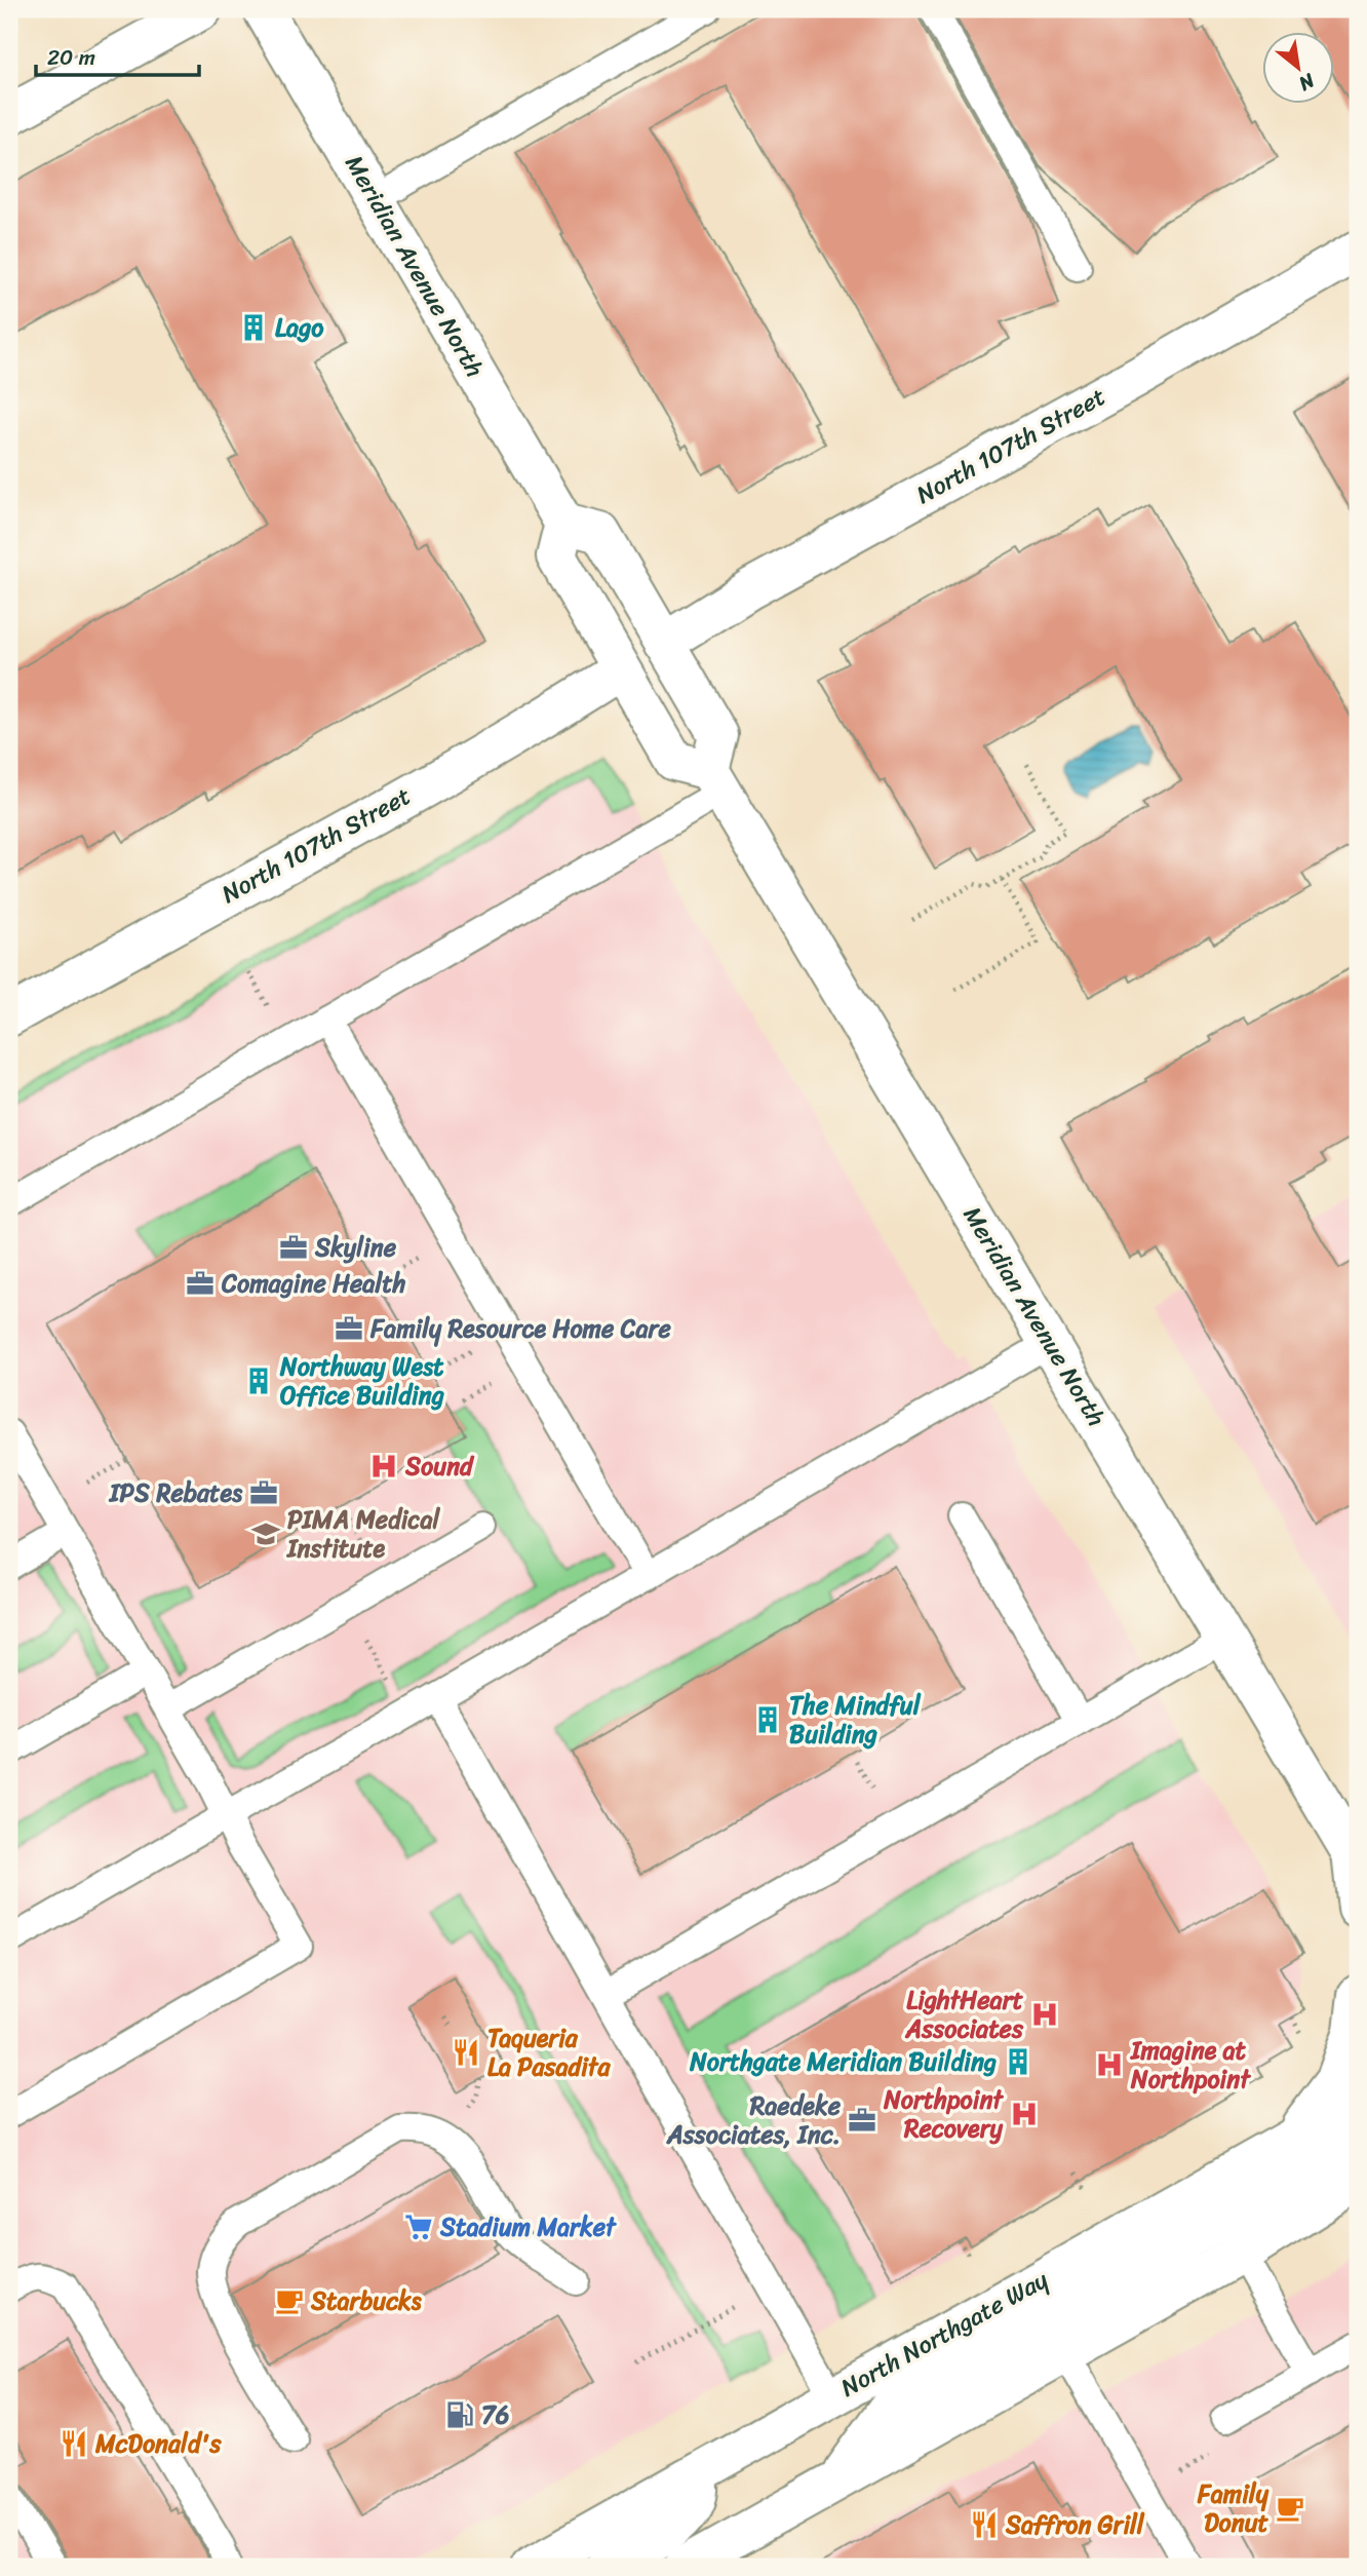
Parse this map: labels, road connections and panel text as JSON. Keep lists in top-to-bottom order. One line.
{"streets":{"street":["Meridian Avenue North","North 107th Street","North Northgate Way"]},"places":{"building":["Lago","Northway West Office Building","The Mindful Building","Northgate Meridian Building"],"office":["Skyline","Comagine Health","Family Resource Home Care","IPS Rebates","Raedeke Associates, Inc."],"hospital":["Sound","LightHeart Associates","Imagine at Northpoint","Northpoint Recovery"],"school or university":["PIMA Medical Institute"],"restaurant":["Taqueria La Pasadita","McDonald's","Saffron Grill"],"supermarket":["Stadium Market"],"cafe":["Starbucks","Family Donut"],"fuel station":["76"]},"scale_bar":"20 m","north":"bottom right"}
